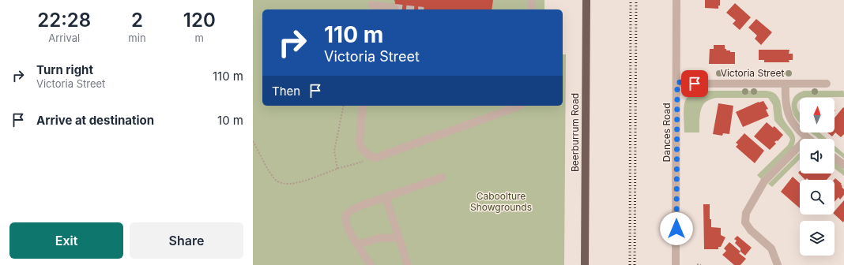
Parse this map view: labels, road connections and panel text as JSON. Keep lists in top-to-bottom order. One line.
{"streets":{"main road":["Beerburrum Road"],"street":["Victoria Street","Dances Road"]},"crossings":[["Victoria Street","Dances Road"]],"parks":["Caboolture Showgrounds"],"north":"top","page":{"eta":["22:28","Arrival","2","min","120","m"],"turn":["110 m","Victoria Street"],"list":[{"name":"Turn right","note":"Victoria Street","value":"110 m"},{"name":"Arrive at destination","value":"10 m"}],"then":"Then","buttons":["Exit","Share"]}}
